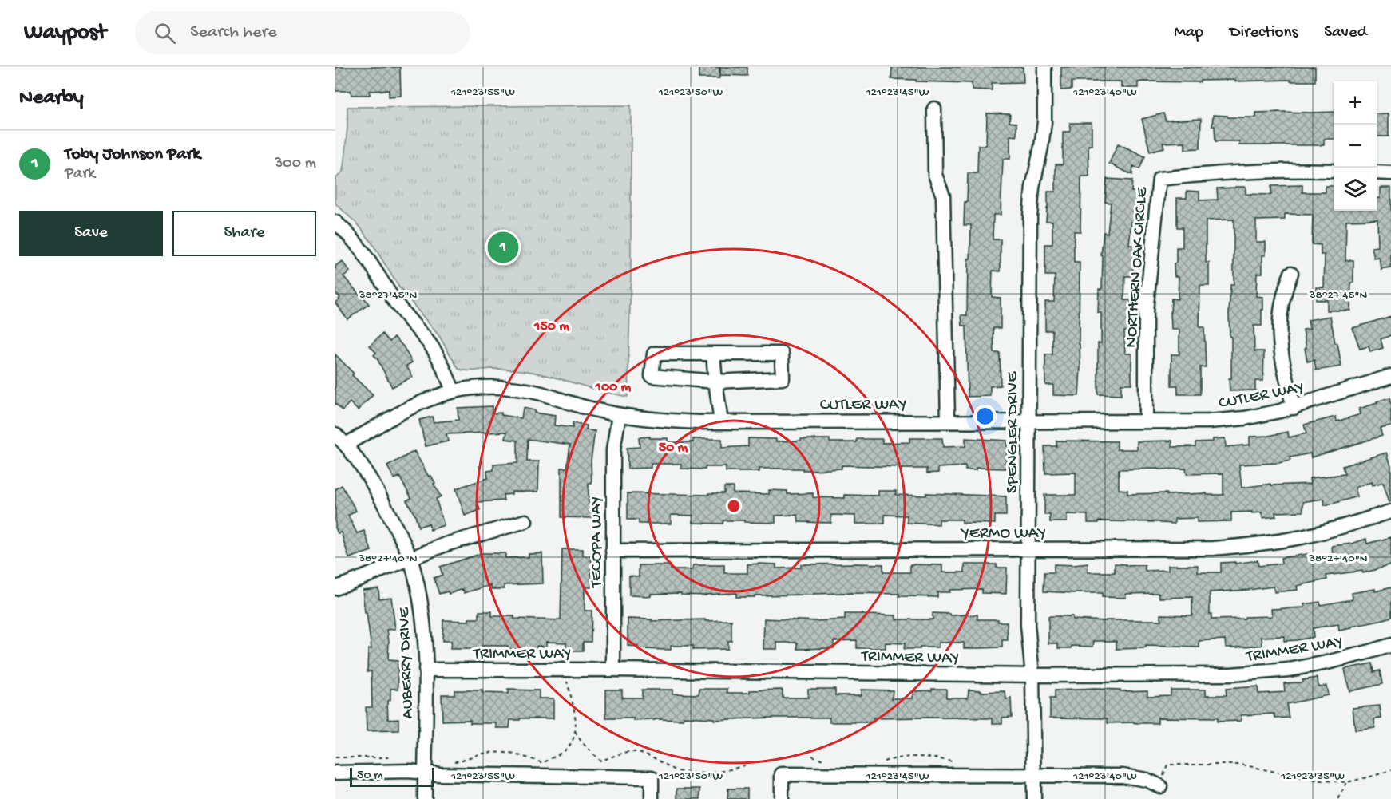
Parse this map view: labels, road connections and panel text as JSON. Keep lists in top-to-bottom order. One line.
{"streets":{"street":["NORTHERN OAK CIRCLE","CUTLER WAY","SPENGLER DRIVE","YERMO WAY","TECOPA WAY","TRIMMER WAY","AUBERRY DRIVE"]},"crossings":[["NORTHERN OAK CIRCLE","CUTLER WAY"],["CUTLER WAY","SPENGLER DRIVE"],["CUTLER WAY","TECOPA WAY"],["CUTLER WAY","AUBERRY DRIVE"],["SPENGLER DRIVE","YERMO WAY"],["SPENGLER DRIVE","TRIMMER WAY"],["YERMO WAY","TECOPA WAY"],["TECOPA WAY","TRIMMER WAY"],["TRIMMER WAY","AUBERRY DRIVE"]],"scale_bar":"50 m","page":{"header":"Waypost","search":"Search here","nav":["Map","Directions","Saved"],"heading":"Nearby","map_buttons":["+","−"],"list":[{"mark":"1","name":"Toby Johnson Park","note":"Park","value":"300 m"}],"buttons":["Save","Share"],"pins":"1","scale":"50 m"},"coordinates":["121°23'55\"W","121°23'50\"W","121°23'45\"W","121°23'40\"W","38°27'45\"N","38°27'40\"N","121°23'35\"W"],"rings":["150 m","100 m","50 m"]}
